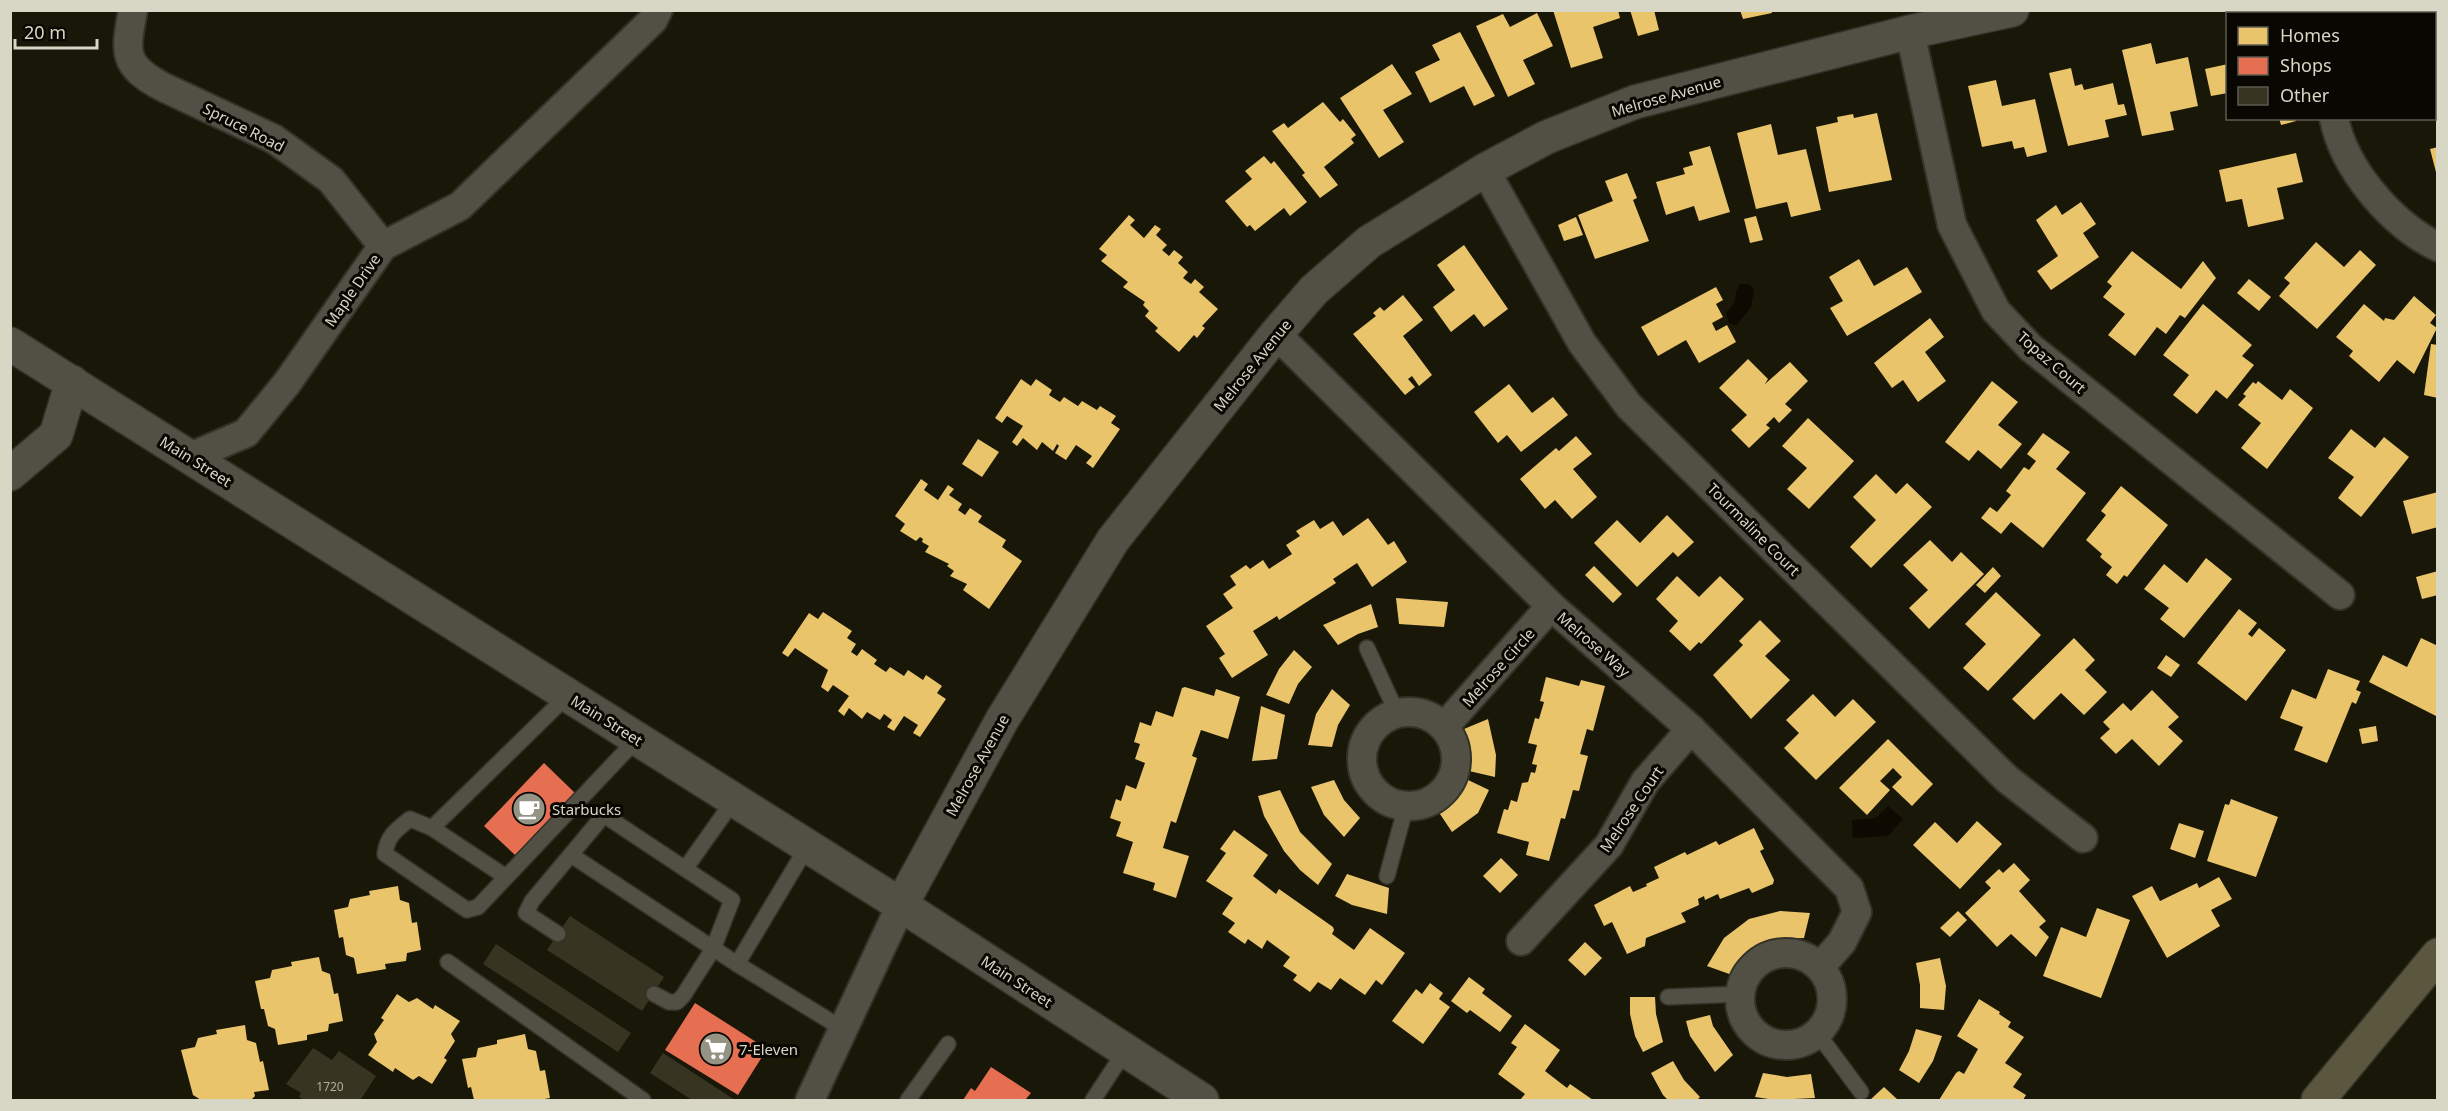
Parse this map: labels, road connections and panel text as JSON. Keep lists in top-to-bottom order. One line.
{"streets":{"street":["Melrose Avenue","Spruce Road","Maple Drive","Topaz Court","Main Street","Tourmaline Court","Melrose Way","Melrose Circle","Melrose Court"]},"crossings":[["Melrose Avenue","Topaz Court"],["Melrose Avenue","Main Street"],["Melrose Avenue","Tourmaline Court"],["Melrose Avenue","Melrose Way"],["Spruce Road","Maple Drive"],["Maple Drive","Main Street"],["Melrose Way","Melrose Circle"],["Melrose Way","Melrose Court"]],"places":{"cafe":["Starbucks"],"supermarket":["7-Eleven"]},"house_numbers":["1720"],"legend":["Homes","Shops","Other"],"scale_bar":"20 m"}
